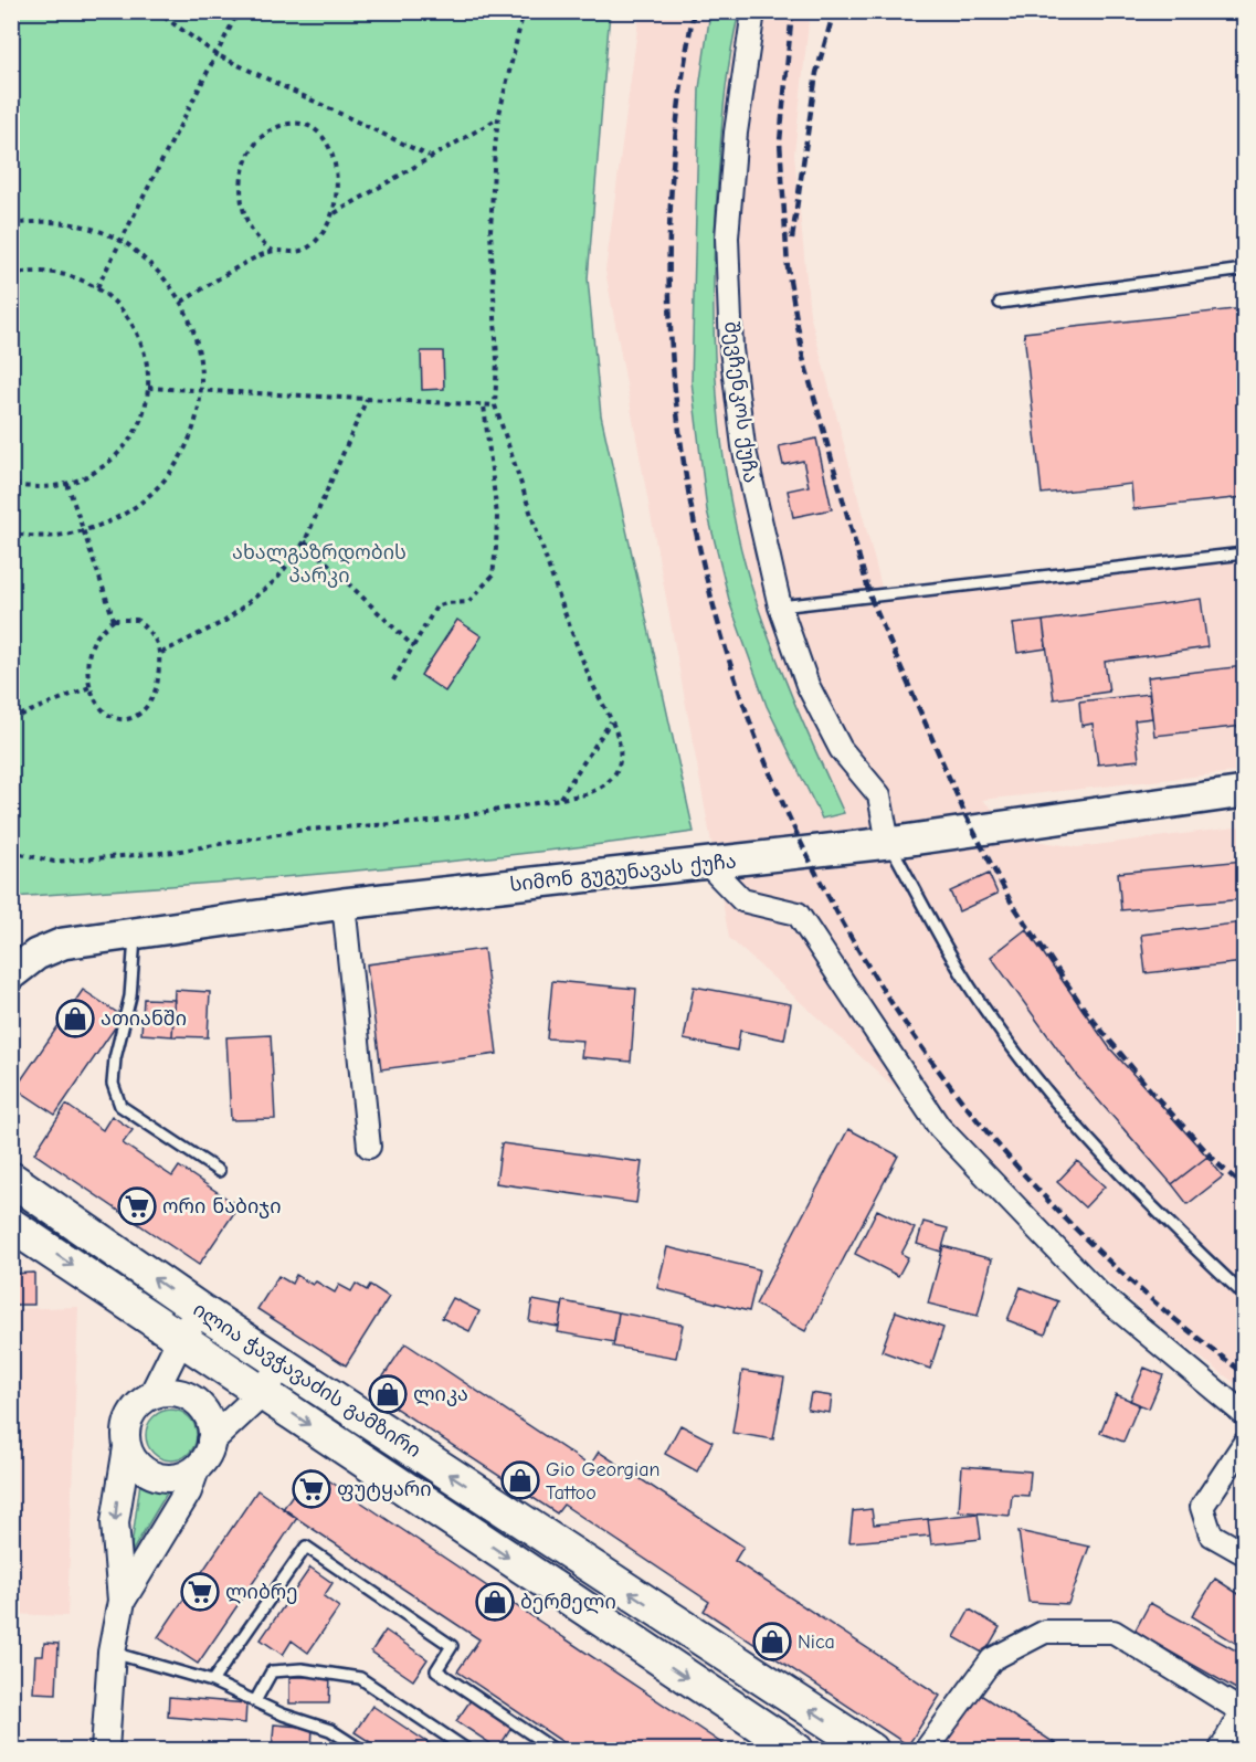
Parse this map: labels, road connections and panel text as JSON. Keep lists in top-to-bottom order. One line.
{"streets":{"main road":["სიმონ გუგუნავას ქუჩა","ილია ჭავჭავაძის გამზირი"],"street":["შევჩენკოს ქუჩა"]},"crossings":[["შევჩენკოს ქუჩა","სიმონ გუგუნავას ქუჩა"]],"parks":["ახალგაზრდობის პარკი"],"places":{"shop":["ათიანში","ლიკა","Gio Georgian Tattoo","ბერმელი","Nica"],"supermarket":["ორი ნაბიჯი","ფუტყარი","ლიბრე"]}}
